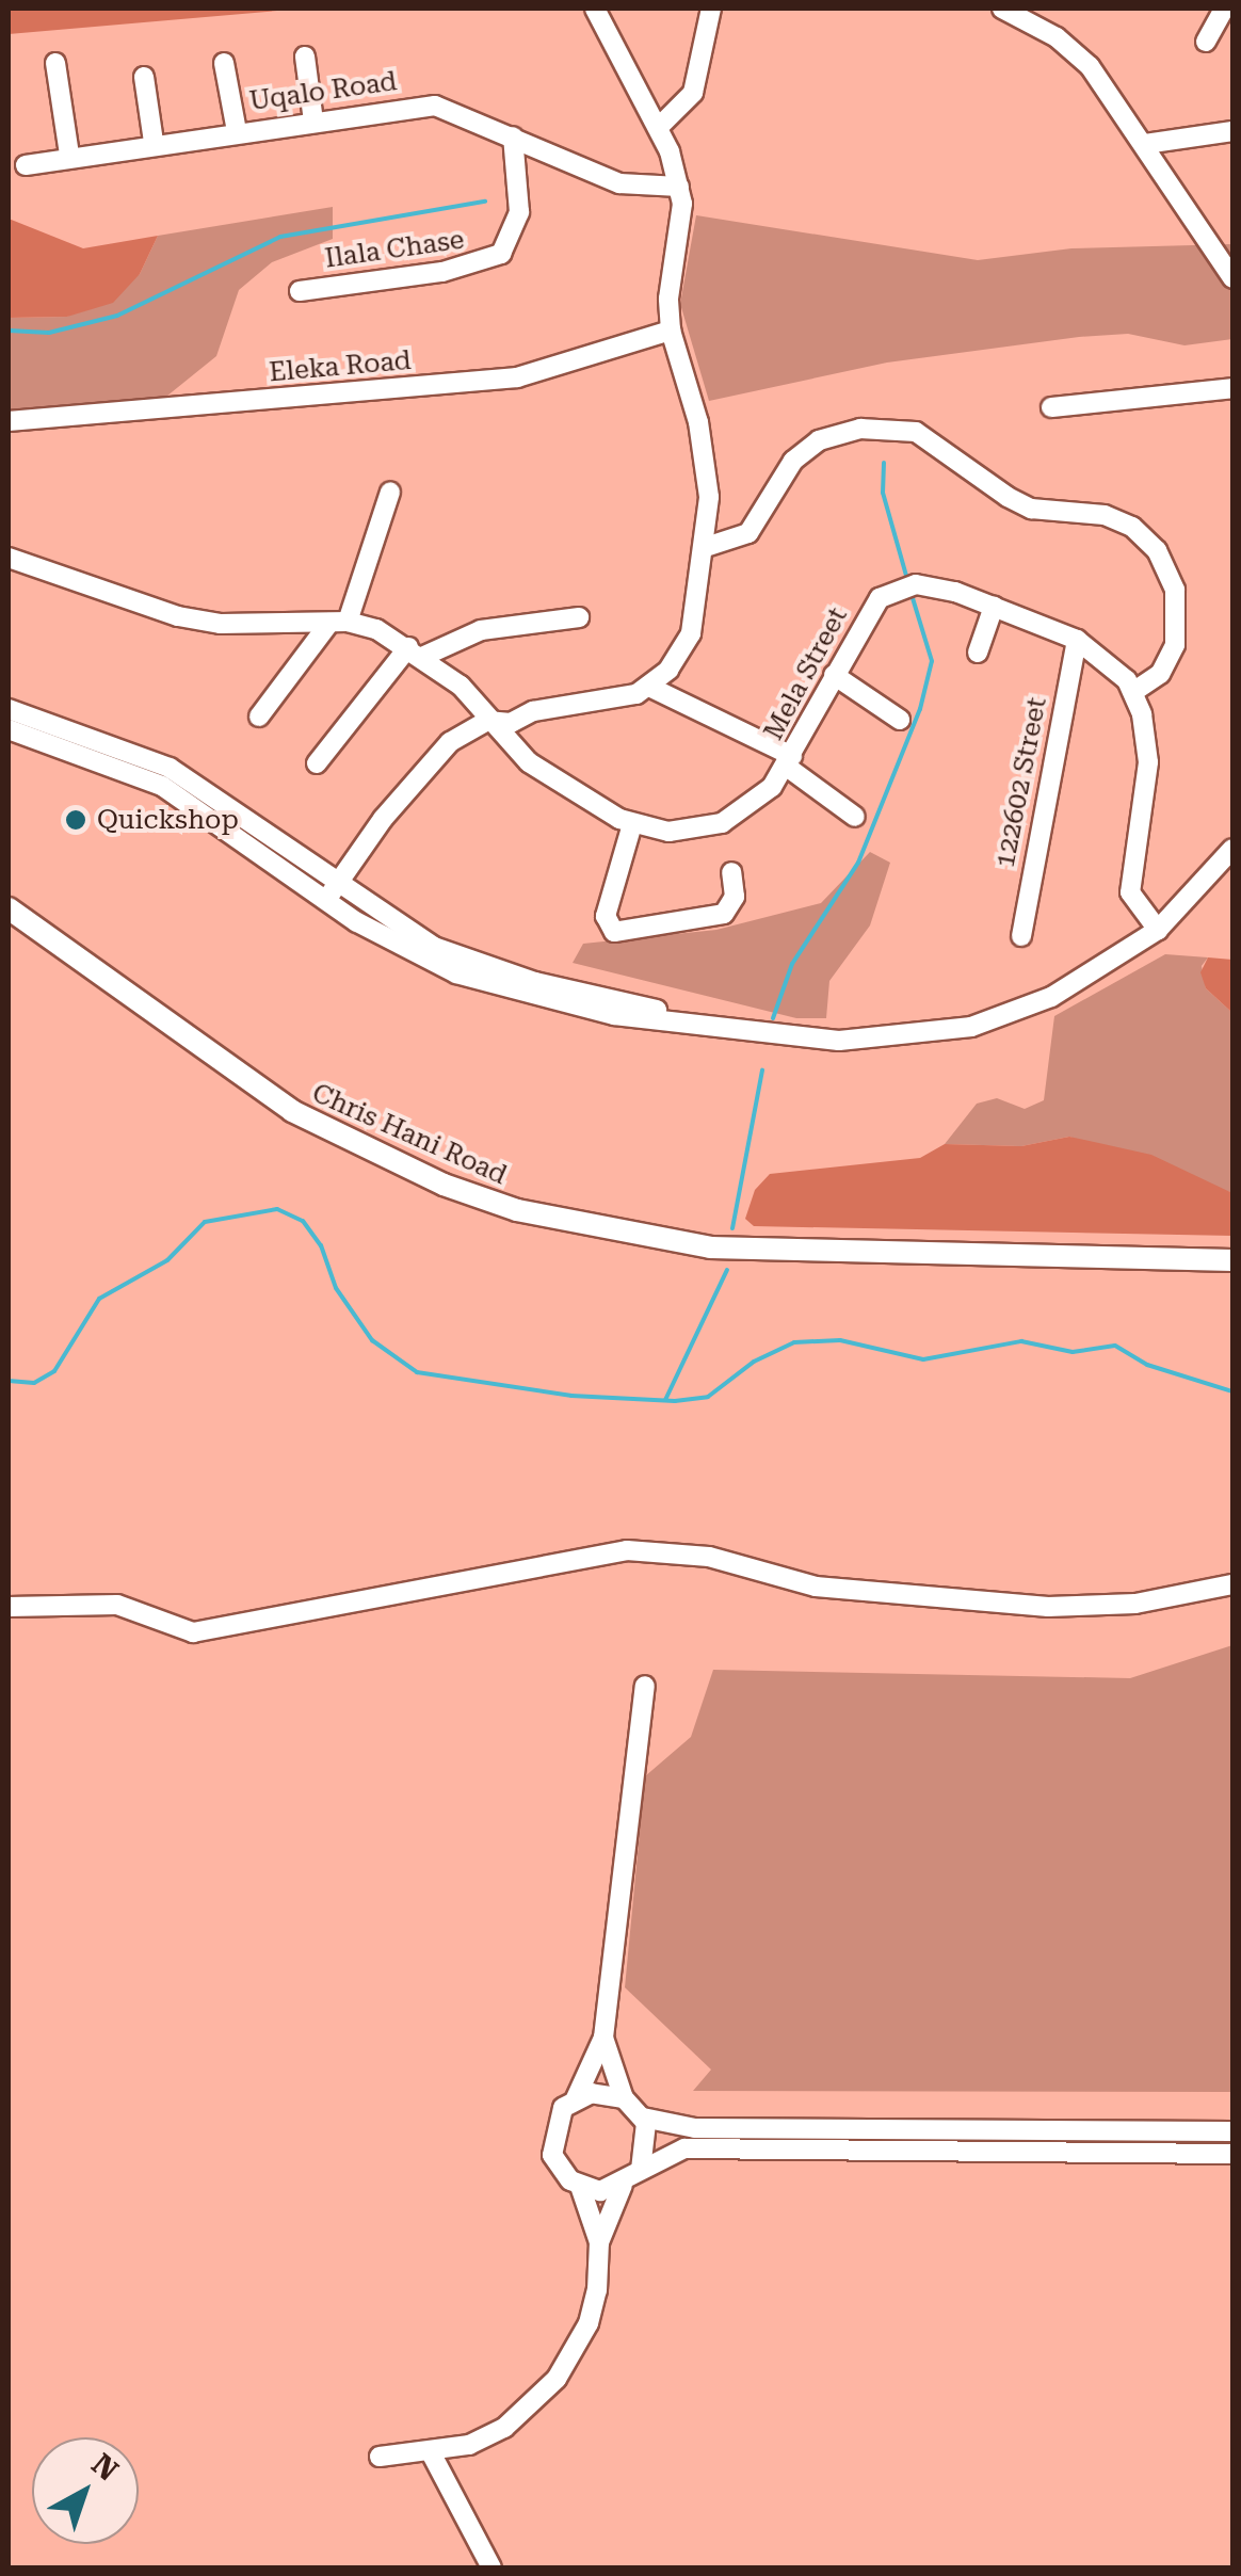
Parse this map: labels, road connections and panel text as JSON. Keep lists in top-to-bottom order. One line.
{"streets":{"main road":["Chris Hani Road"],"street":["Uqalo Road","Ilala Chase","Eleka Road","Mela Street","122602 Street"]},"crossings":[["Uqalo Road","Ilala Chase"],["Mela Street","122602 Street"]],"places":["Quickshop"],"north":"top right"}
